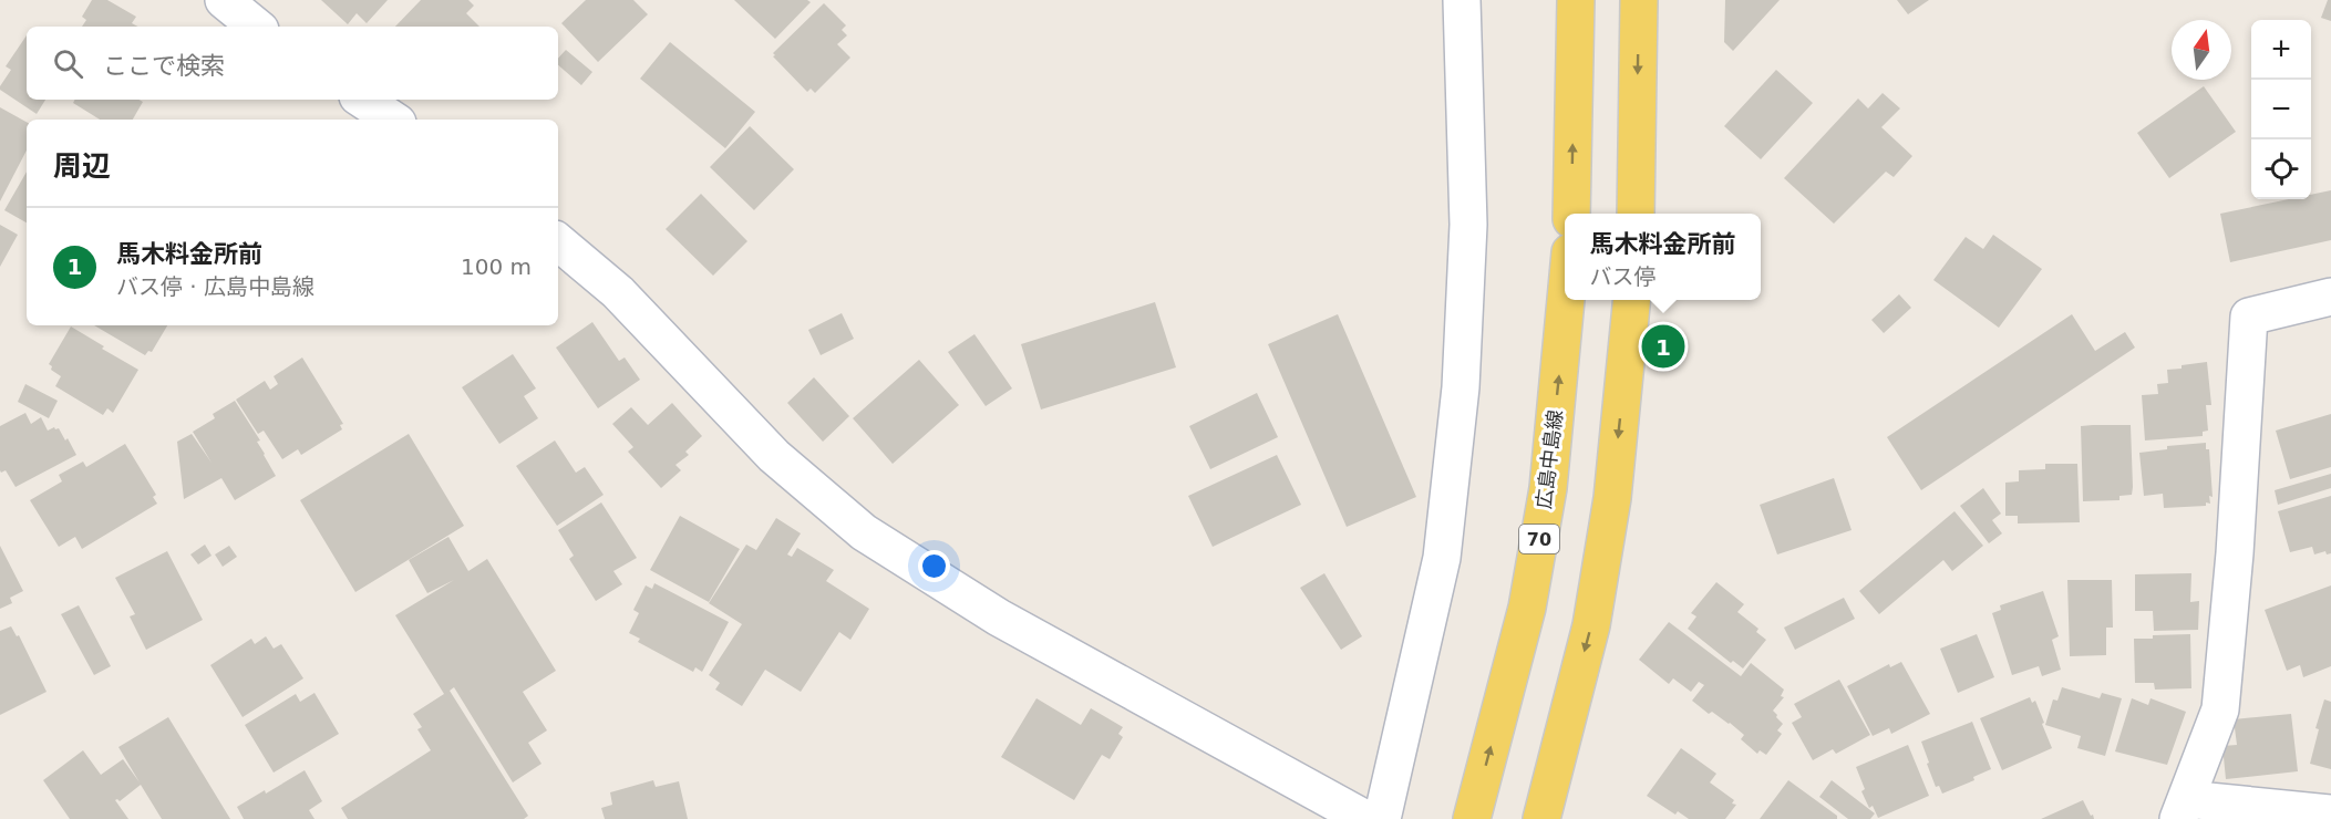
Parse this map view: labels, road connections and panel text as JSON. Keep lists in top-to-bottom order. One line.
{"streets":{"main road":["広島中島線","70"]},"north":"top","page":{"map_buttons":["+","−"],"search":"ここで検索","heading":"周辺","list":[{"mark":"1","name":"馬木料金所前","note":"バス停 · 広島中島線","value":"100 m"}],"popup":["馬木料金所前","バス停"],"pins":"1"}}
